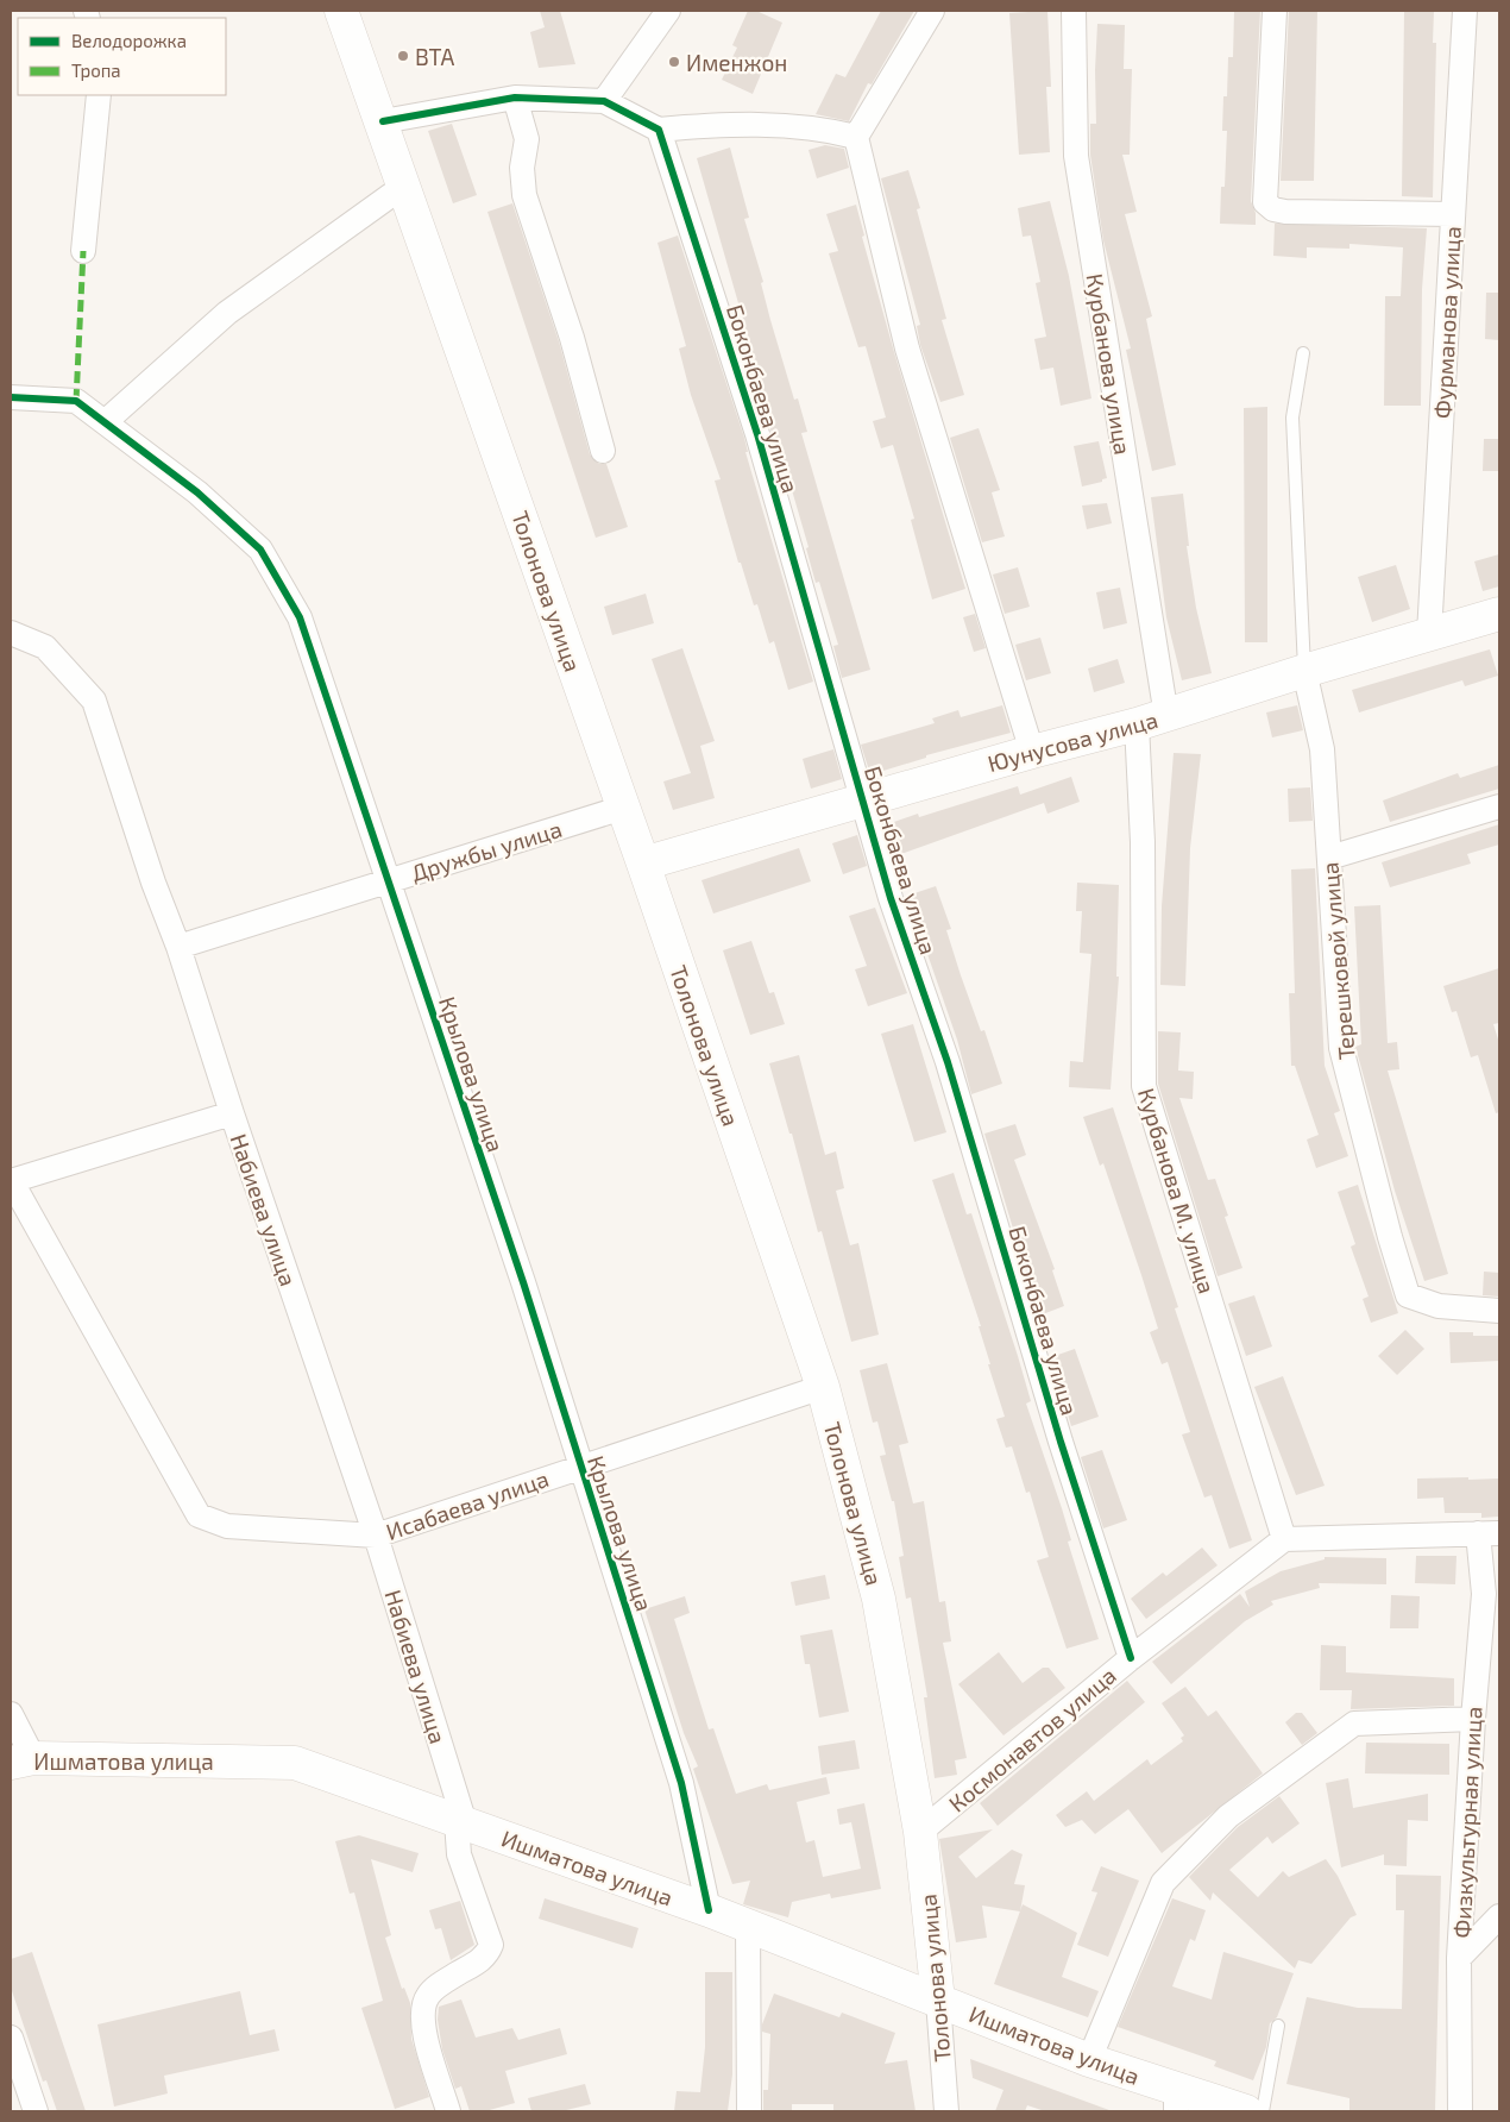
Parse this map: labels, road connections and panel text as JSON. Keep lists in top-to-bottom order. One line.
{"streets":{"main road":["Толонова улица","Юунусова улица","Ишматова улица"],"street":["Фурманова улица","Курбанова улица","Боконбаева улица","Дружбы улица","Терешковой улица","Крылова улица","Курбанова М. улица","Набиева улица","Исабаева улица","Космонавтов улица","Физкультурная улица"]},"crossings":[["Фурманова улица","Юунусова улица"],["Курбанова улица","Юунусова улица"],["Курбанова улица","Курбанова М. улица"],["Боконбаева улица","Юунусова улица"],["Боконбаева улица","Космонавтов улица"],["Толонова улица","Юунусова улица"],["Толонова улица","Дружбы улица"],["Толонова улица","Исабаева улица"],["Толонова улица","Космонавтов улица"],["Толонова улица","Ишматова улица"],["Юунусова улица","Терешковой улица"],["Юунусова улица","Курбанова М. улица"],["Дружбы улица","Крылова улица"],["Дружбы улица","Набиева улица"],["Крылова улица","Исабаева улица"],["Крылова улица","Ишматова улица"],["Курбанова М. улица","Космонавтов улица"],["Набиева улица","Исабаева улица"],["Набиева улица","Ишматова улица"]],"places":["BTA","Именжон"],"legend":["Велодорожка","Тропа"]}
